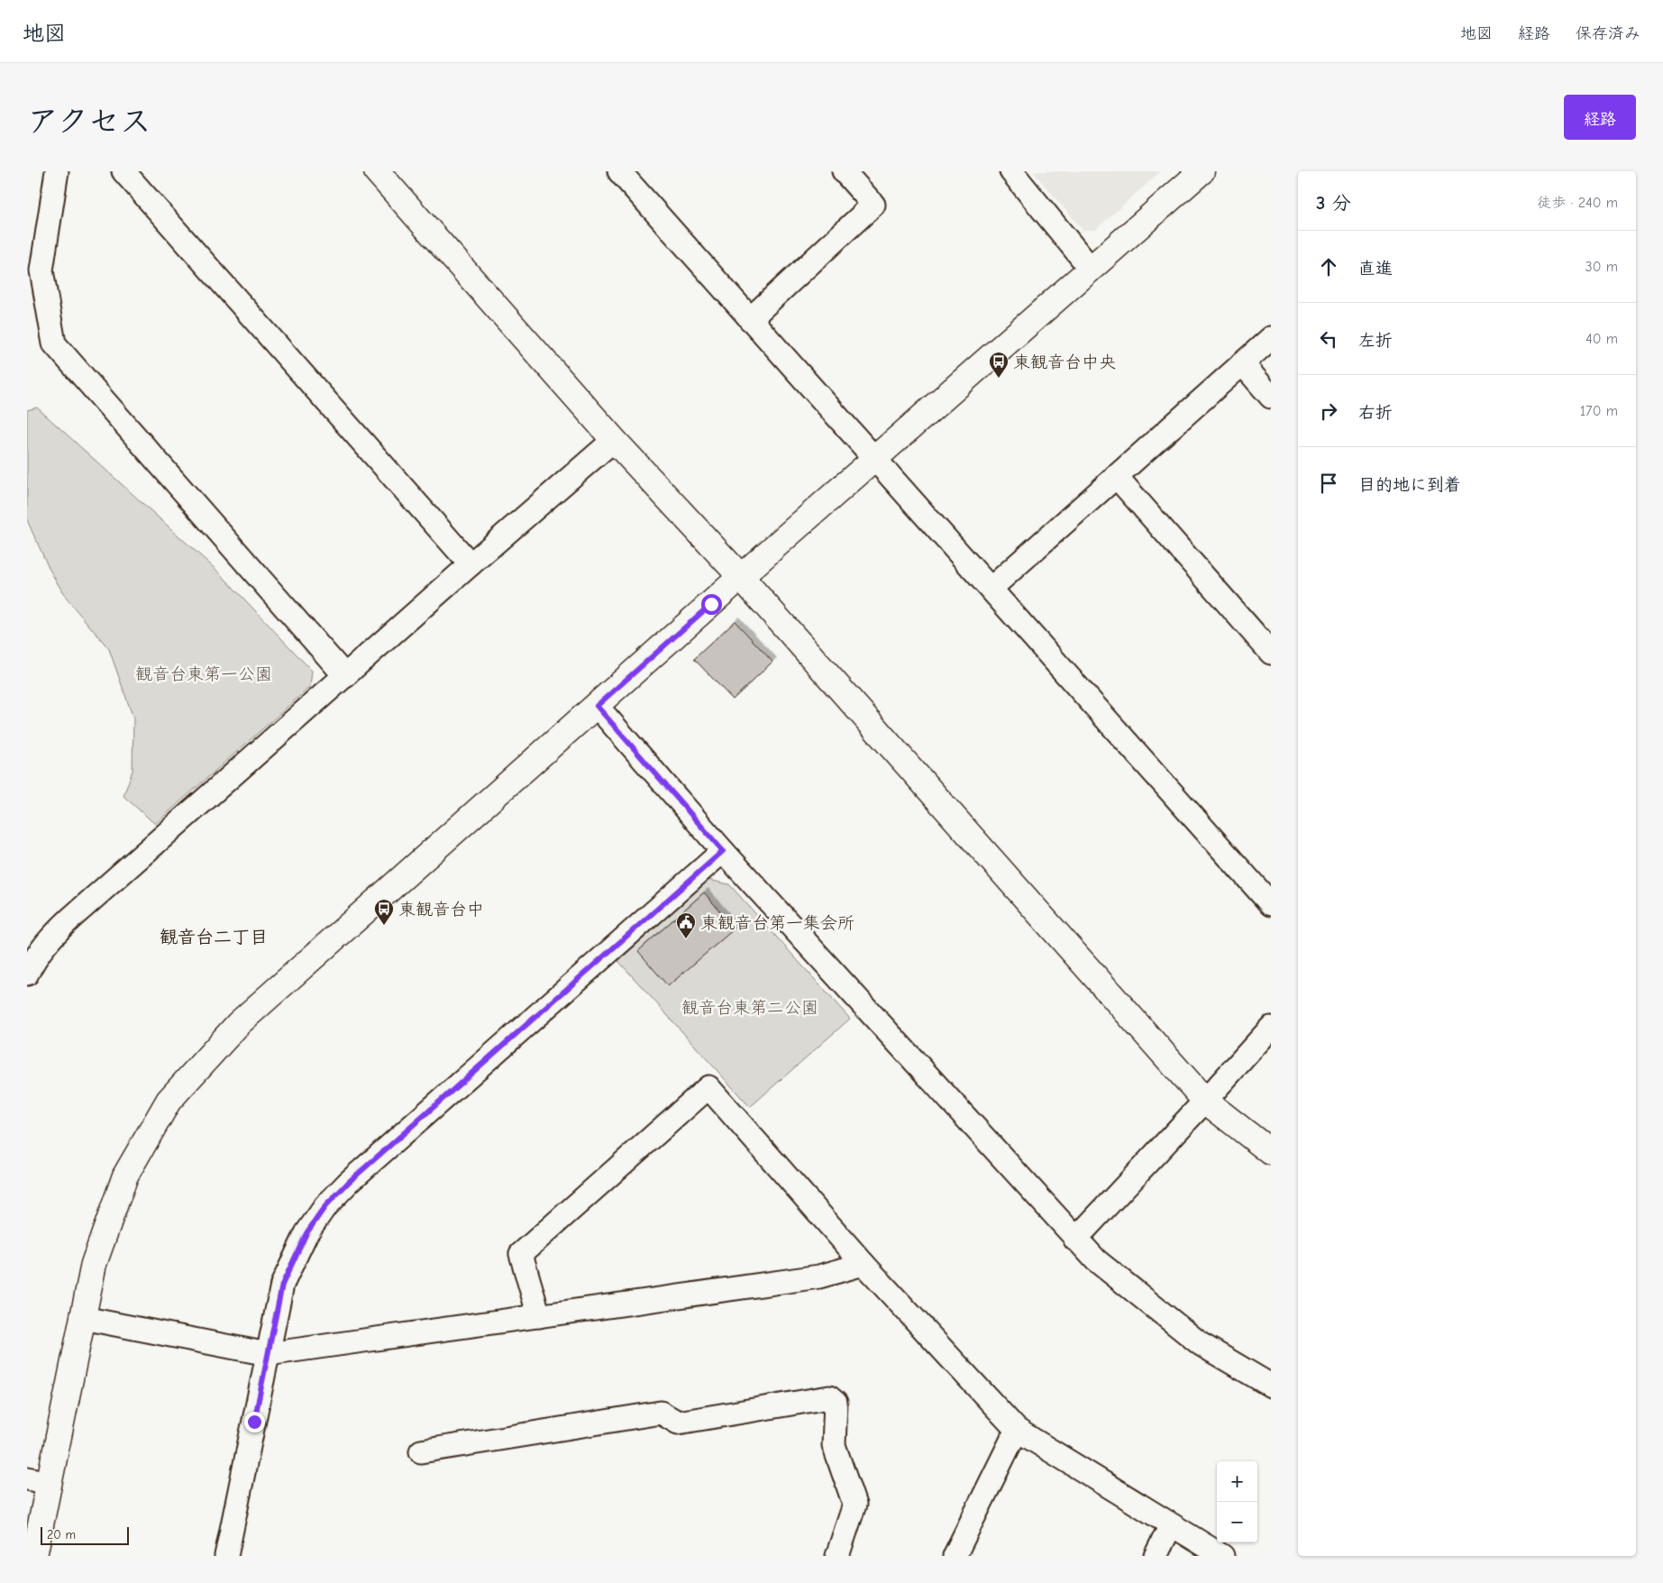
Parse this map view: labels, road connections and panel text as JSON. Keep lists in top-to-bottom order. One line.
{"districts":["観音台二丁目"],"parks":["観音台東第一公園","観音台東第二公園"],"places":{"bus stop":["東観音台中央","東観音台中"],"public building":["東観音台第一集会所"]},"scale_bar":"20 m","page":{"header":"地図","nav":["地図","経路","保存済み"],"title":"アクセス","buttons":"経路","heading":["3 分","徒歩 · 240 m"],"list":[["直進","30 m"],["左折","40 m"],["右折","170 m"],"目的地に到着"],"map_buttons":["+","−"],"scale":"20 m"}}
